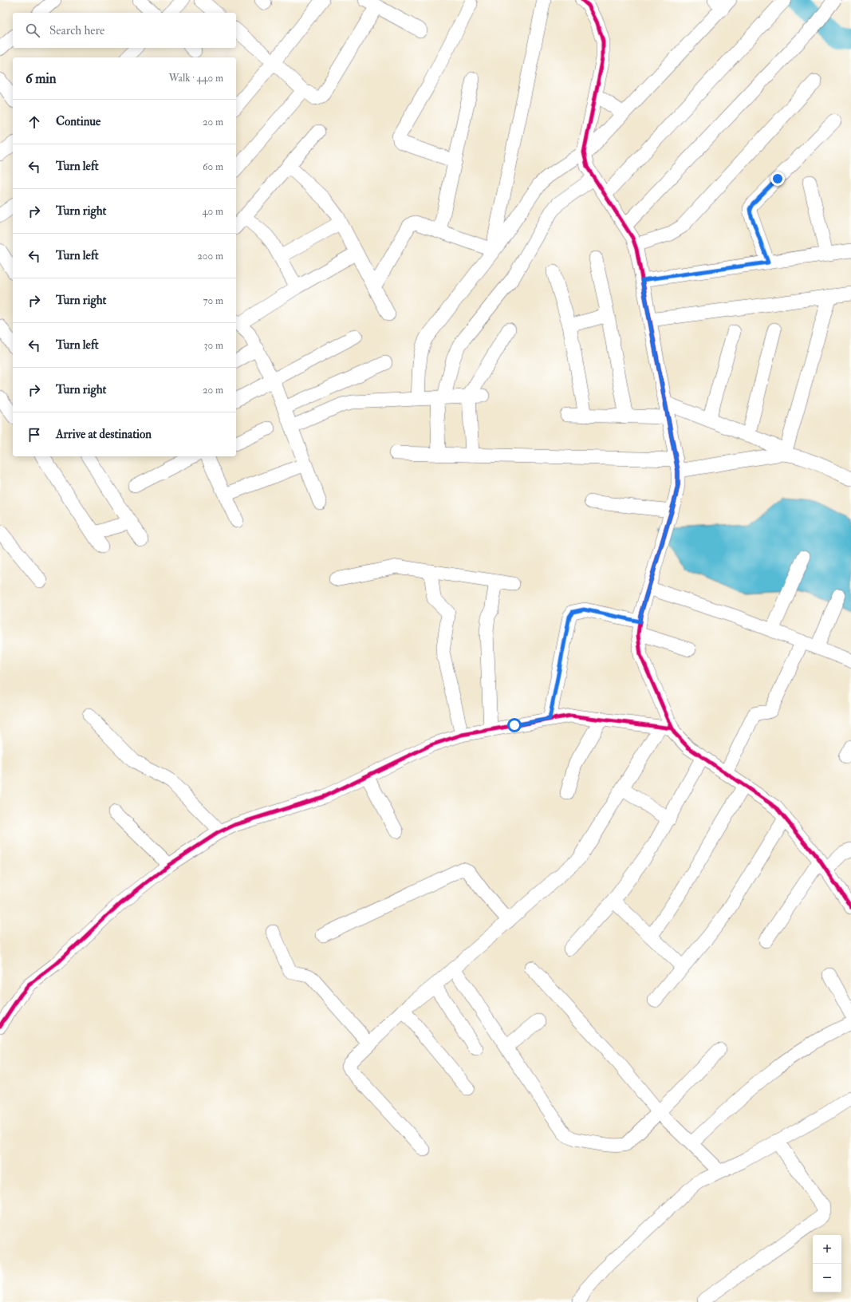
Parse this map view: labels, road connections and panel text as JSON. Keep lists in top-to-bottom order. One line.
{"page":{"search":"Search here","heading":["6 min","Walk · 440 m"],"list":[["Continue","20 m"],["Turn left","60 m"],["Turn right","40 m"],["Turn left","200 m"],["Turn right","70 m"],["Turn left","30 m"],["Turn right","20 m"],"Arrive at destination"],"map_buttons":["+","−"]}}
